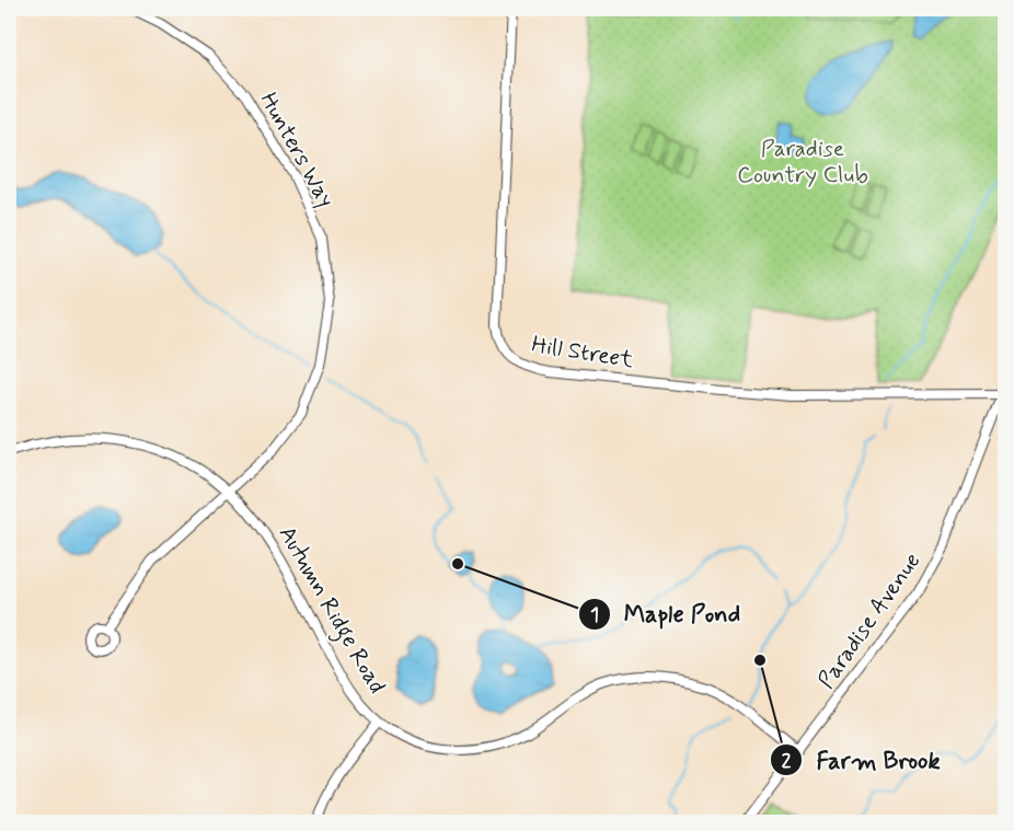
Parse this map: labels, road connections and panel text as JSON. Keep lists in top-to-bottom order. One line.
{"streets":{"street":["Hunters Way","Hill Street","Autumn Ridge Road","Paradise Avenue"]},"crossings":[["Hunters Way","Autumn Ridge Road"],["Hill Street","Paradise Avenue"],["Autumn Ridge Road","Paradise Avenue"]],"parks":["Paradise Country Club"],"places":["Maple Pond","Farm Brook"]}
